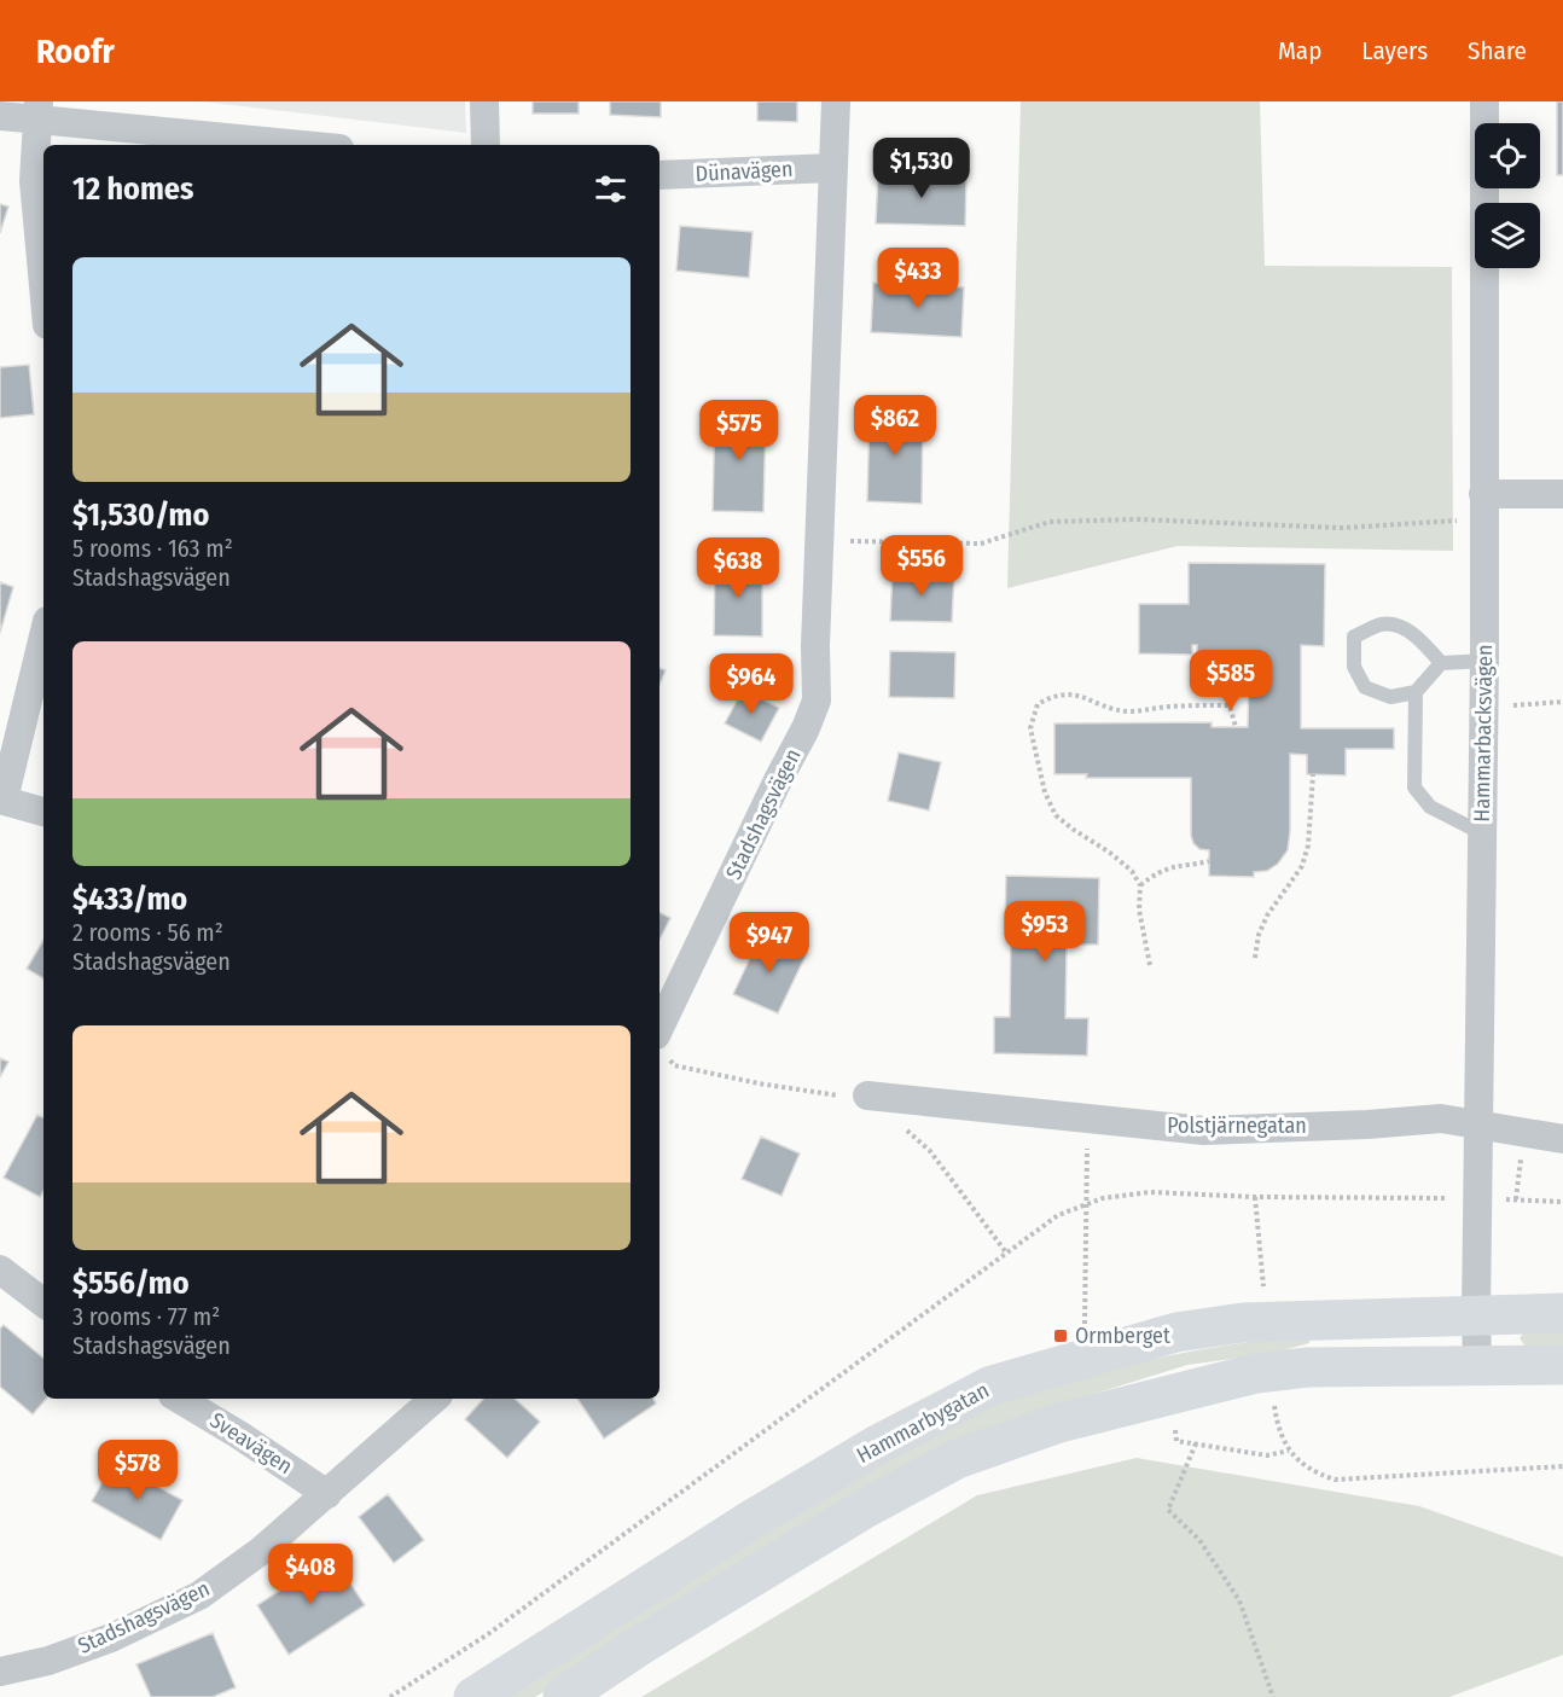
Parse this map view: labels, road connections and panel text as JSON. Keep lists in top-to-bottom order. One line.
{"streets":{"main road":["Hammarbygatan"],"street":["Dünavägen","Hammarbacksvägen","Stadshagsvägen","Polstjärnegatan","Sveavägen"]},"crossings":[["Dünavägen","Stadshagsvägen"],["Hammarbacksvägen","Polstjärnegatan"],["Hammarbacksvägen","Hammarbygatan"],["Stadshagsvägen","Sveavägen"]],"places":{"transit":["Ormberget"]},"page":{"header":"Roofr","nav":["Map","Layers","Share"],"price":["$1,530","$433","$862","$575","$556","$638","$585","$964","$953","$947","$578","$408"],"heading":"12 homes","list":[{"name":"$1,530/mo","note":"5 rooms · 163 m² · Stadshagsvägen"},{"name":"$433/mo","note":"2 rooms · 56 m² · Stadshagsvägen"},{"name":"$556/mo","note":"3 rooms · 77 m² · Stadshagsvägen"}]}}
